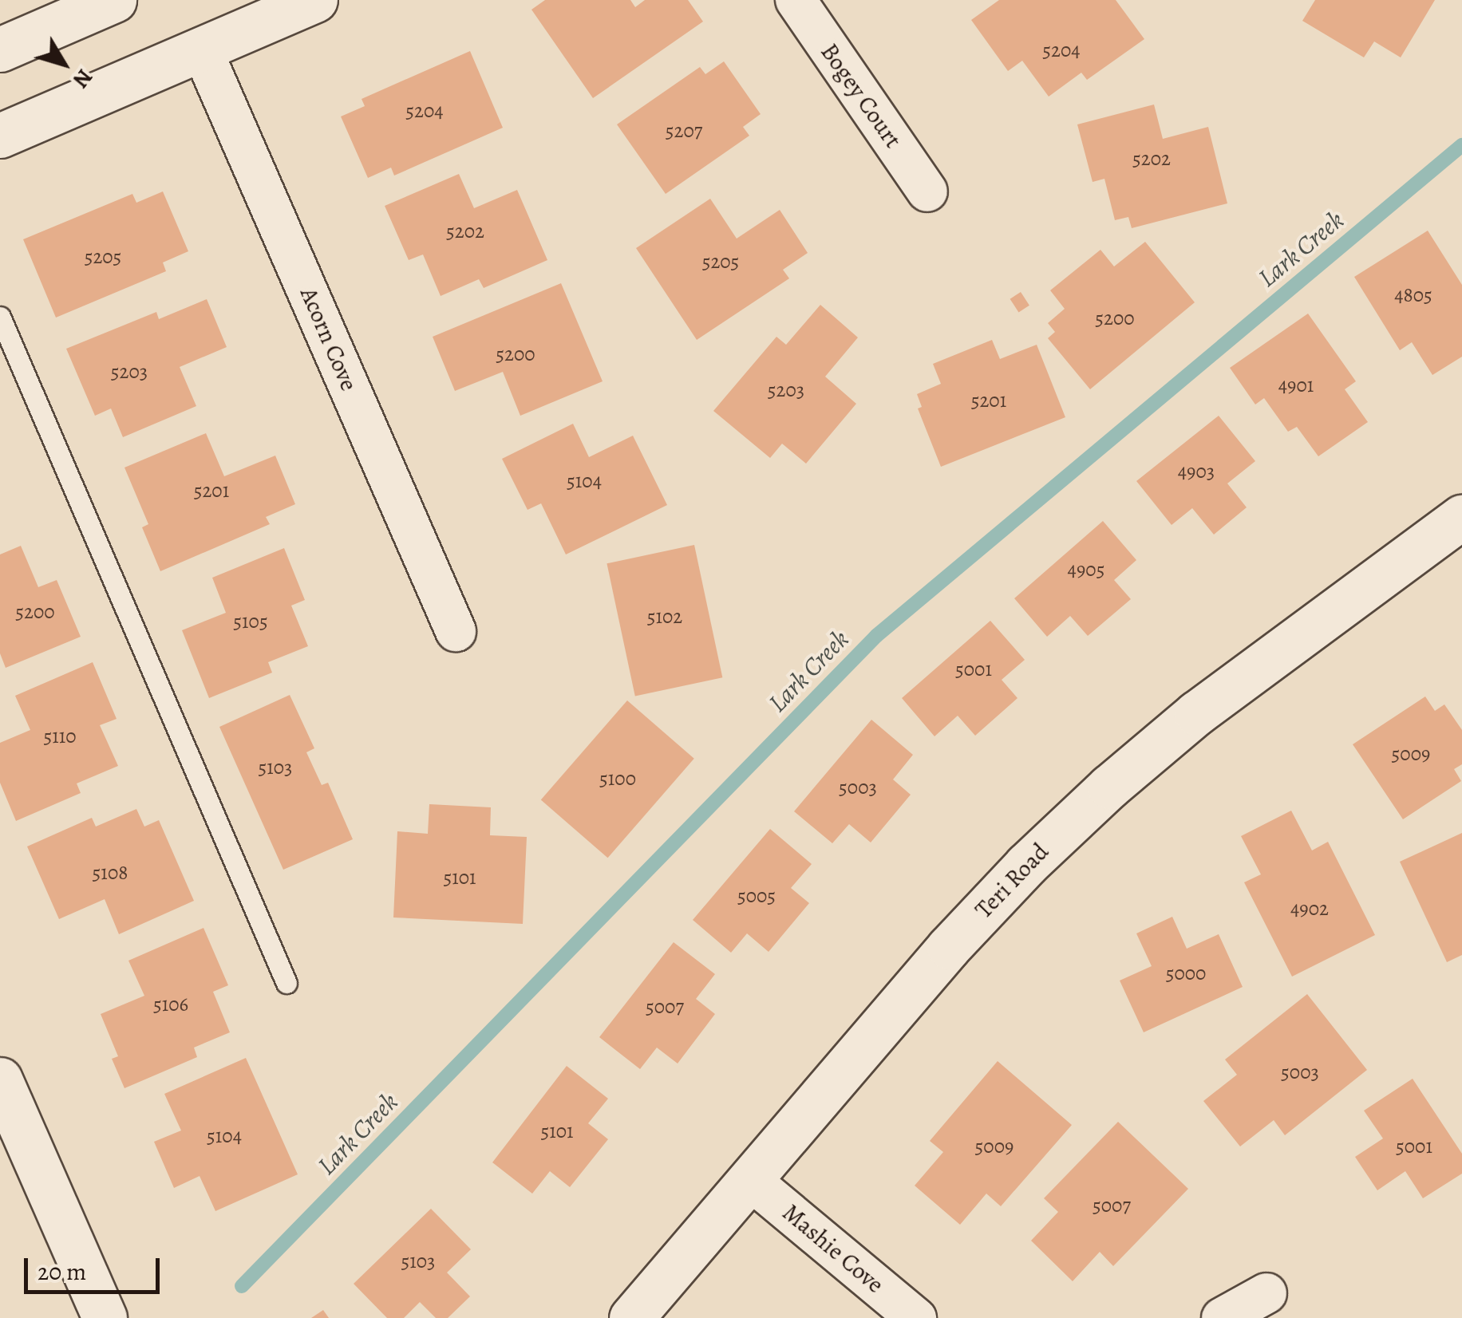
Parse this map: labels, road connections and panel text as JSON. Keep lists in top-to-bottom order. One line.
{"streets":{"street":["Bogey Court","Acorn Cove","Teri Road","Mashie Cove"]},"crossings":[["Teri Road","Mashie Cove"]],"water":["Lark Creek"],"house_numbers":["5204","5204","5207","5202","5202","5205","5205","4805","5200","5200","5203","4901","5203","5201","4903","5104","5201","4905","5200","5102","5105","5001","5110","5009","5103","5100","5003","5108","5101","5005","4902","5000","5106","5007","5003","5101","5104","5009","5001","5007","5103"],"scale_bar":"20 m","north":"bottom right"}
